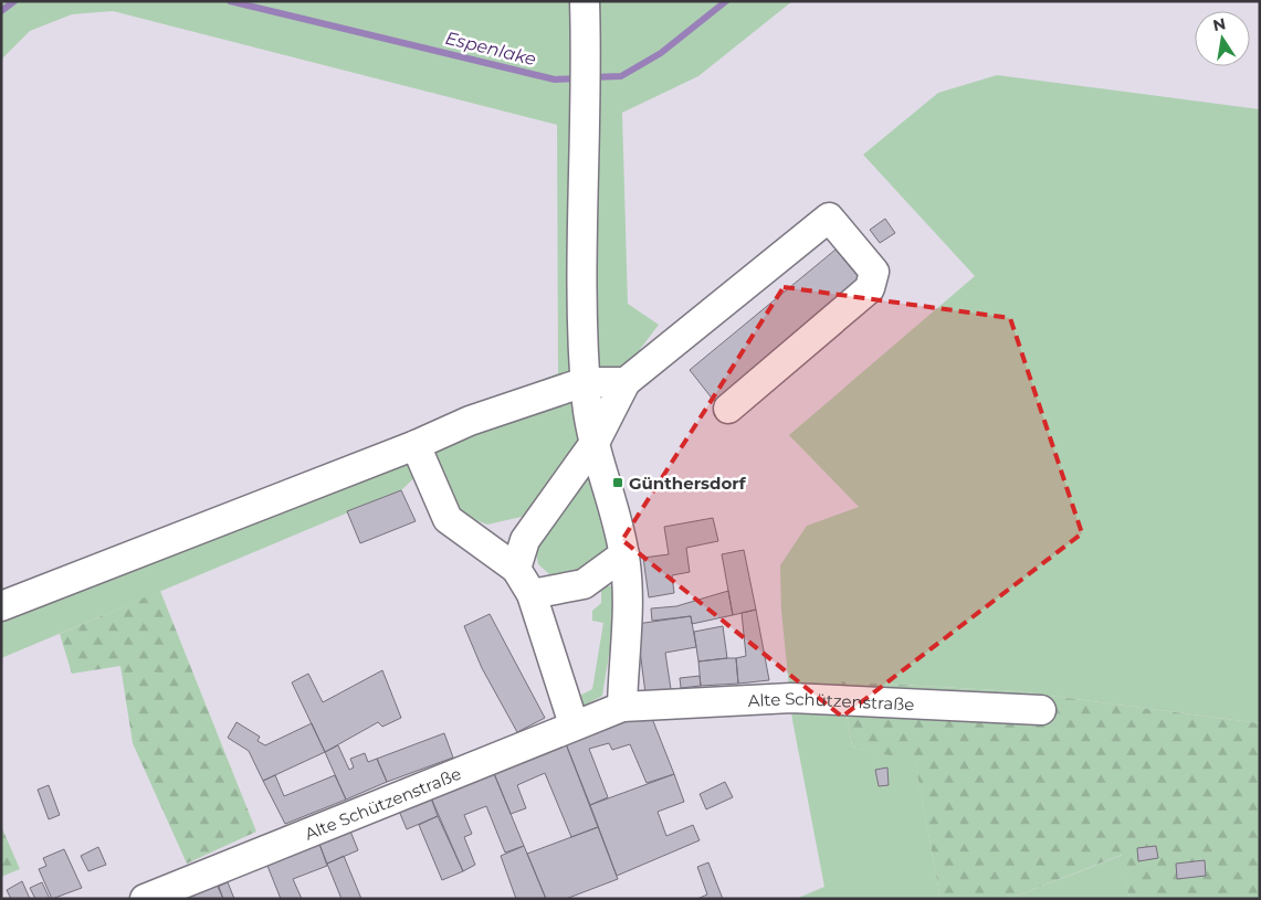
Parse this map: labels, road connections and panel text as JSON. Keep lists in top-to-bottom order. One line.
{"streets":{"street":["Alte Schützenstraße"]},"water":["Espenlake"],"places":{"transit":["Günthersdorf"]},"north":"top"}
